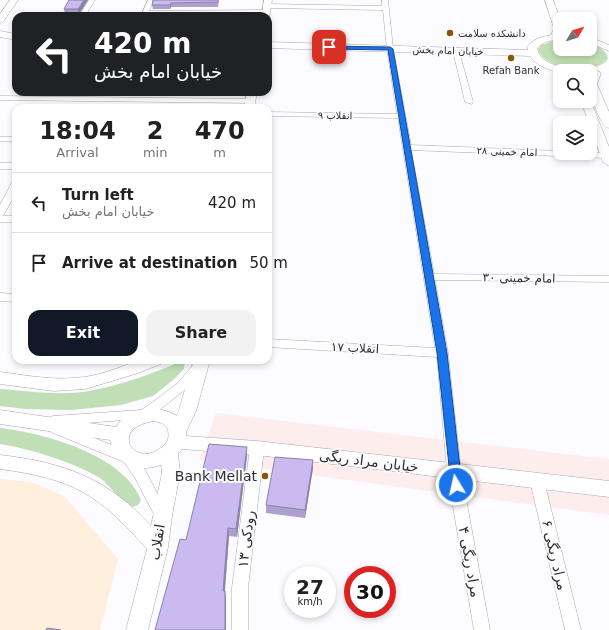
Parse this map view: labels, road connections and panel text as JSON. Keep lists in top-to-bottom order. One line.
{"streets":{"main road":["خیابان امام بخش","خیابان مراد ریگی","انقلاب"],"street":["انقلاب ۹","امام خمینی ۲۸","امام خمینی ۳۰","انقلاب ۱۷","رودکی ۱۳","مراد ریگی ۶","مراد ریگی ۴"]},"crossings":[["خیابان امام بخش","مراد ریگی ۴"],["انقلاب ۹","مراد ریگی ۴"],["امام خمینی ۲۸","مراد ریگی ۴"],["امام خمینی ۳۰","مراد ریگی ۴"],["انقلاب ۱۷","مراد ریگی ۴"],["خیابان مراد ریگی","رودکی ۱۳"],["خیابان مراد ریگی","انقلاب"],["خیابان مراد ریگی","مراد ریگی ۶"],["خیابان مراد ریگی","مراد ریگی ۴"]],"places":["دانشکده سلامت","Refah Bank","Bank Mellat"],"north":"top right","page":{"turn":["420 m","خیابان امام بخش"],"eta":["18:04","Arrival","2","min","470","m"],"list":[{"name":"Turn left","note":"خیابان امام بخش","value":"420 m"},{"name":"Arrive at destination","value":"50 m"}],"buttons":["Exit","Share"],"speed":"27 km/h","limit":"30"}}
